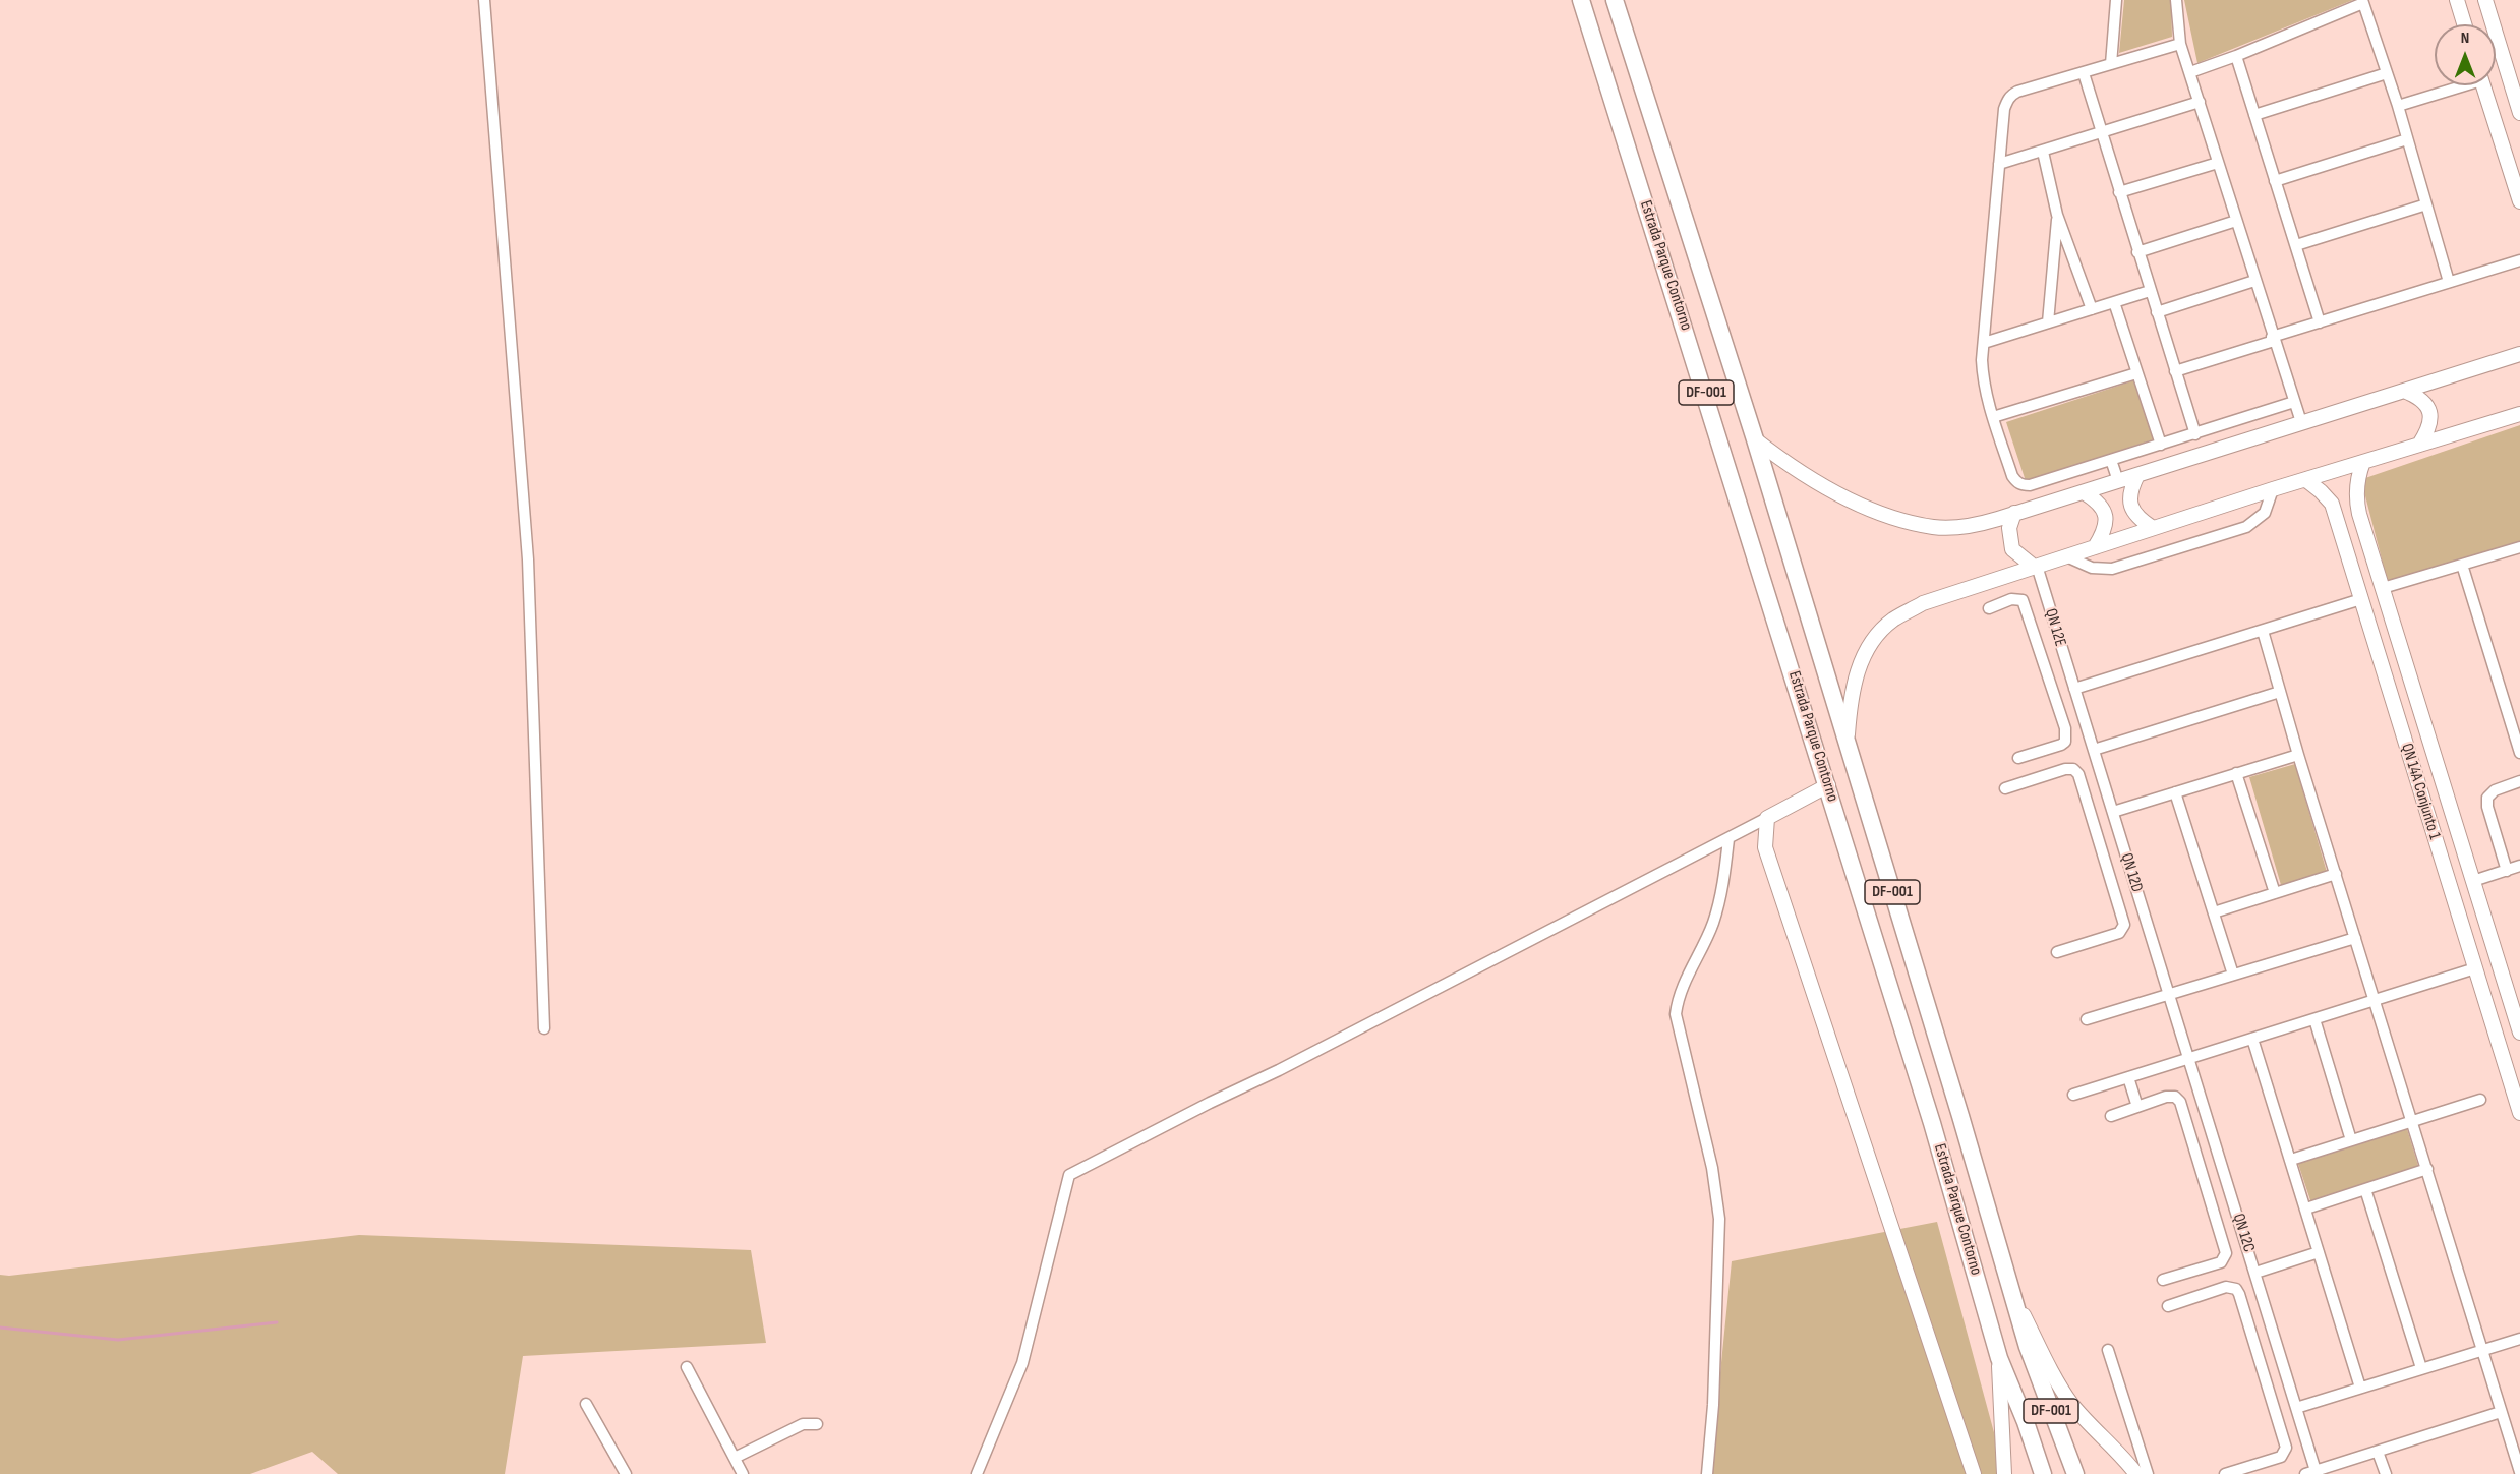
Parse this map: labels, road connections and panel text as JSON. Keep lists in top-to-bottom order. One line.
{"streets":{"highway":["Estrada Parque Contorno","DF-001"],"main road":["QN 14A Conjunto 1"],"street":["QN 12E","QN 12D","QN 12C"]},"crossings":[["QN 12E","QN 12D"],["QN 12D","QN 12C"]],"north":"top"}
